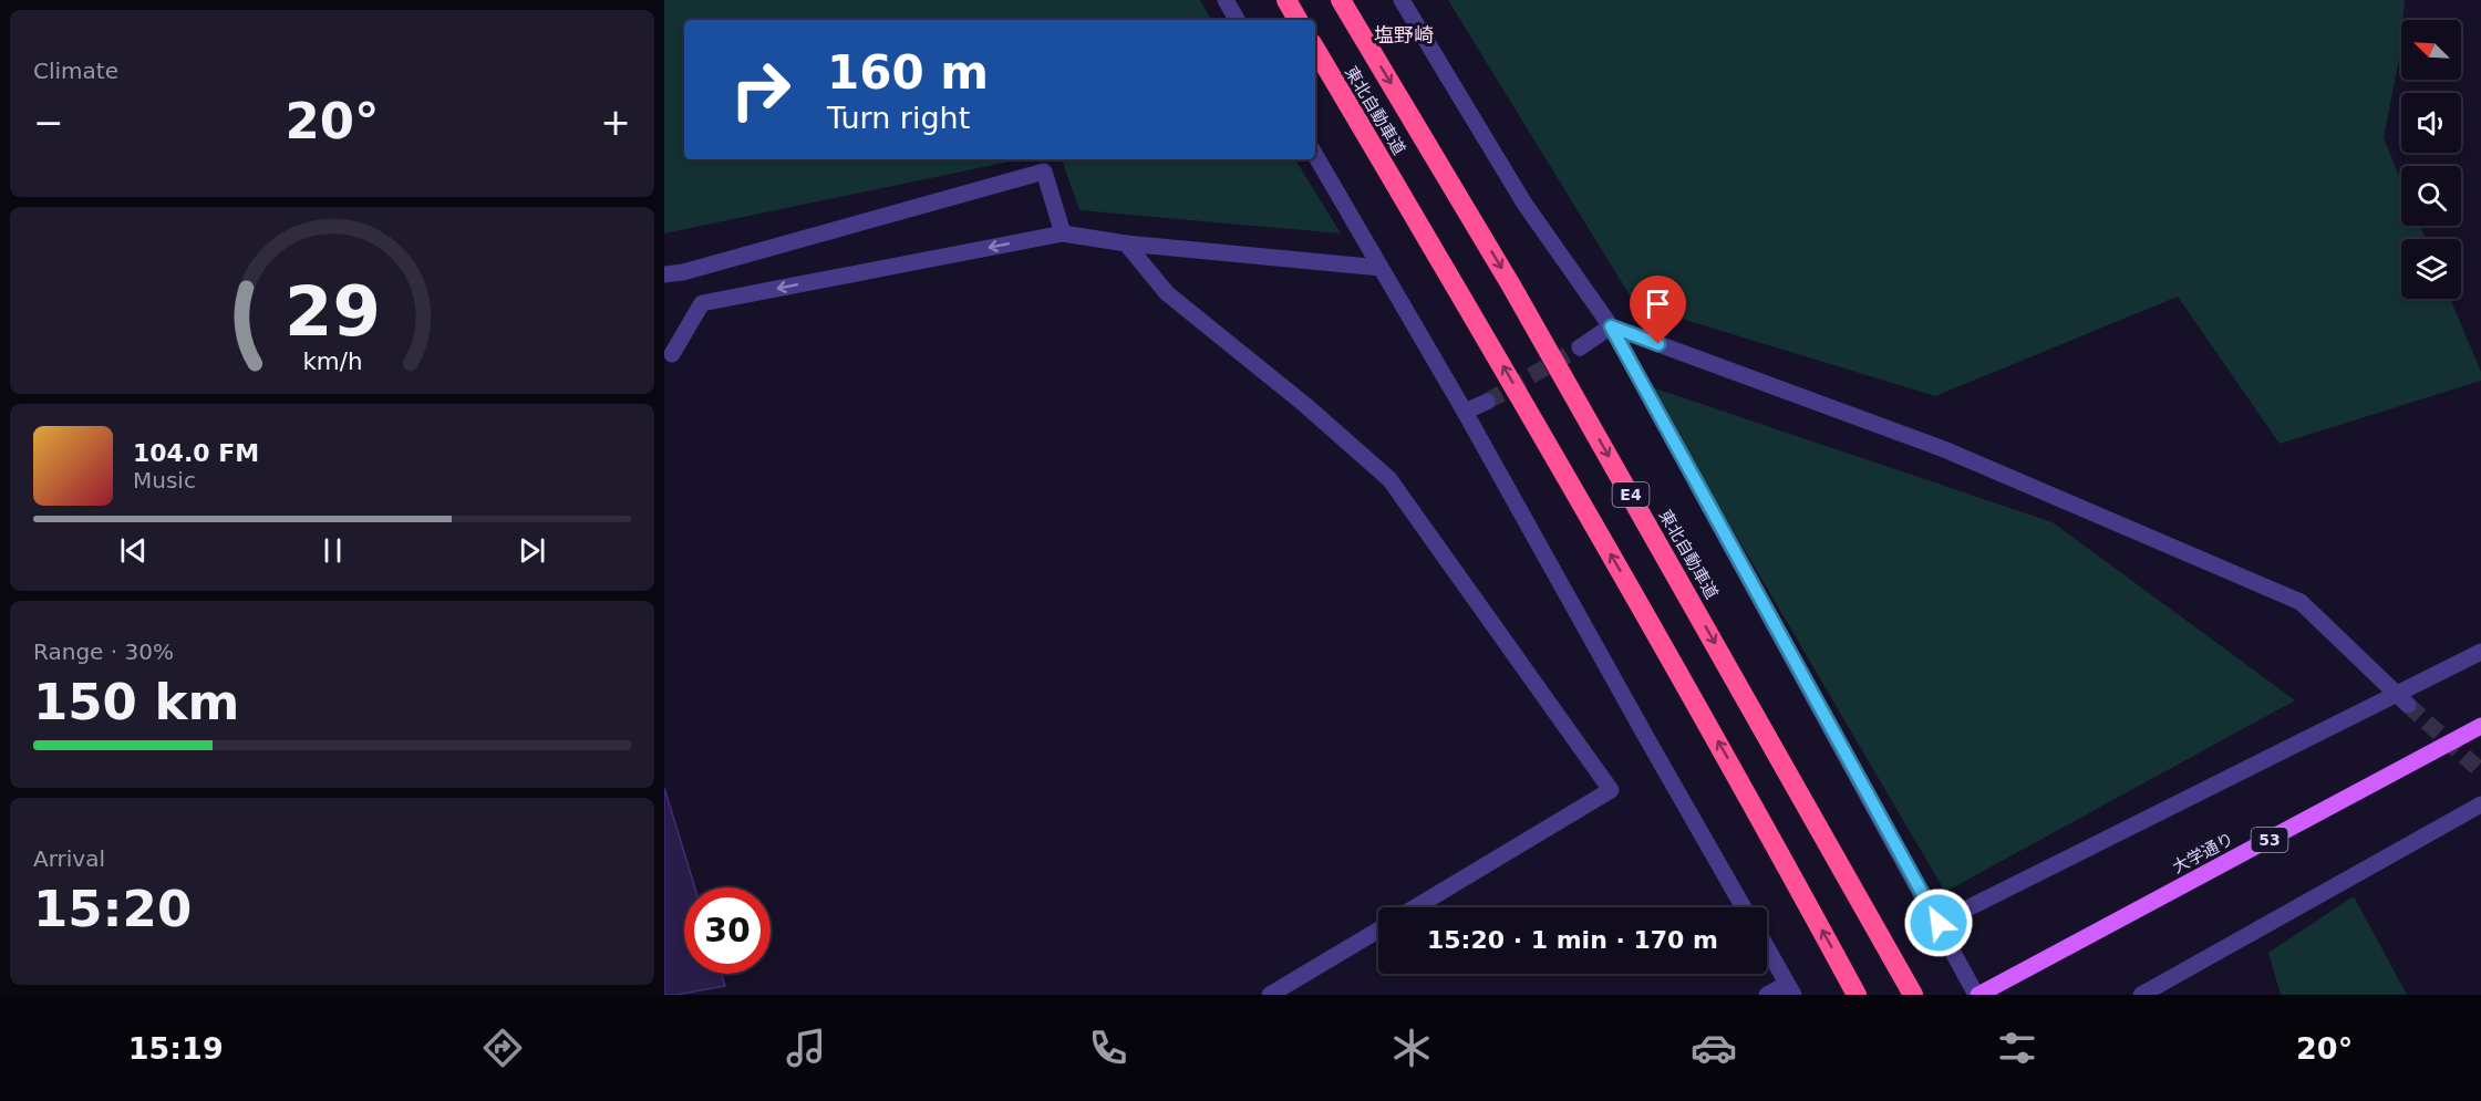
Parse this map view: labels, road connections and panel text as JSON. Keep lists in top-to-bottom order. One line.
{"streets":{"highway":["東北自動車道","E4"],"main road":["53","大学通り"]},"districts":["塩野崎"],"north":"top left","page":{"tile":["Climate",["Range · 30%","150 km"],["Arrival","15:20"]],"turn":["160 m","Turn right"],"heat":["−","20°","+"],"song":["104.0 FM","Music"],"limit":"30","trip":"15:20 · 1 min · 170 m","tabs":["15:19","20°"],"gauge":["29","km/h"]}}
